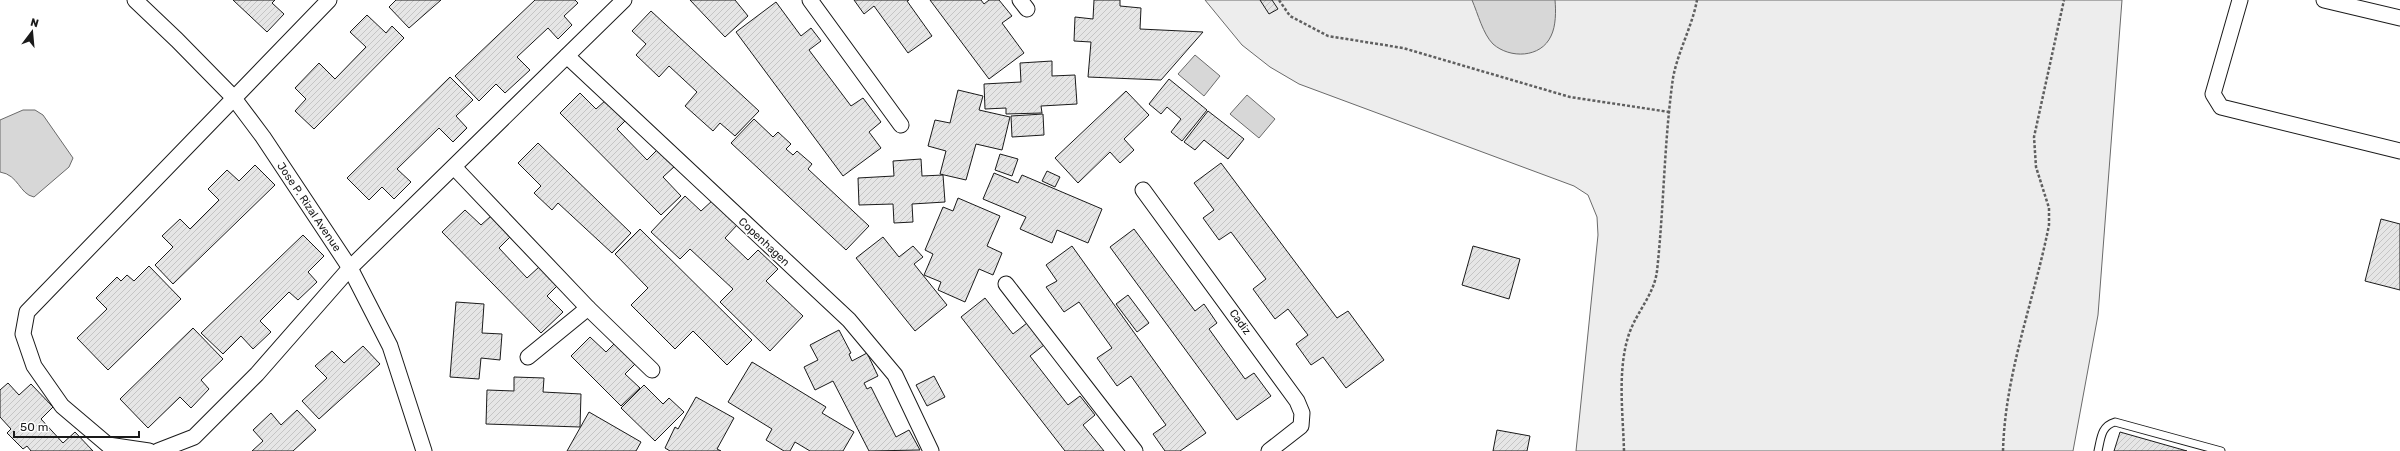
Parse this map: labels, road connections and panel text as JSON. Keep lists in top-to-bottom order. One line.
{"streets":{"street":["Jose P. Rizal Avenue","Copenhagen","Cadiz"]},"scale_bar":"50 m","north":"top"}
